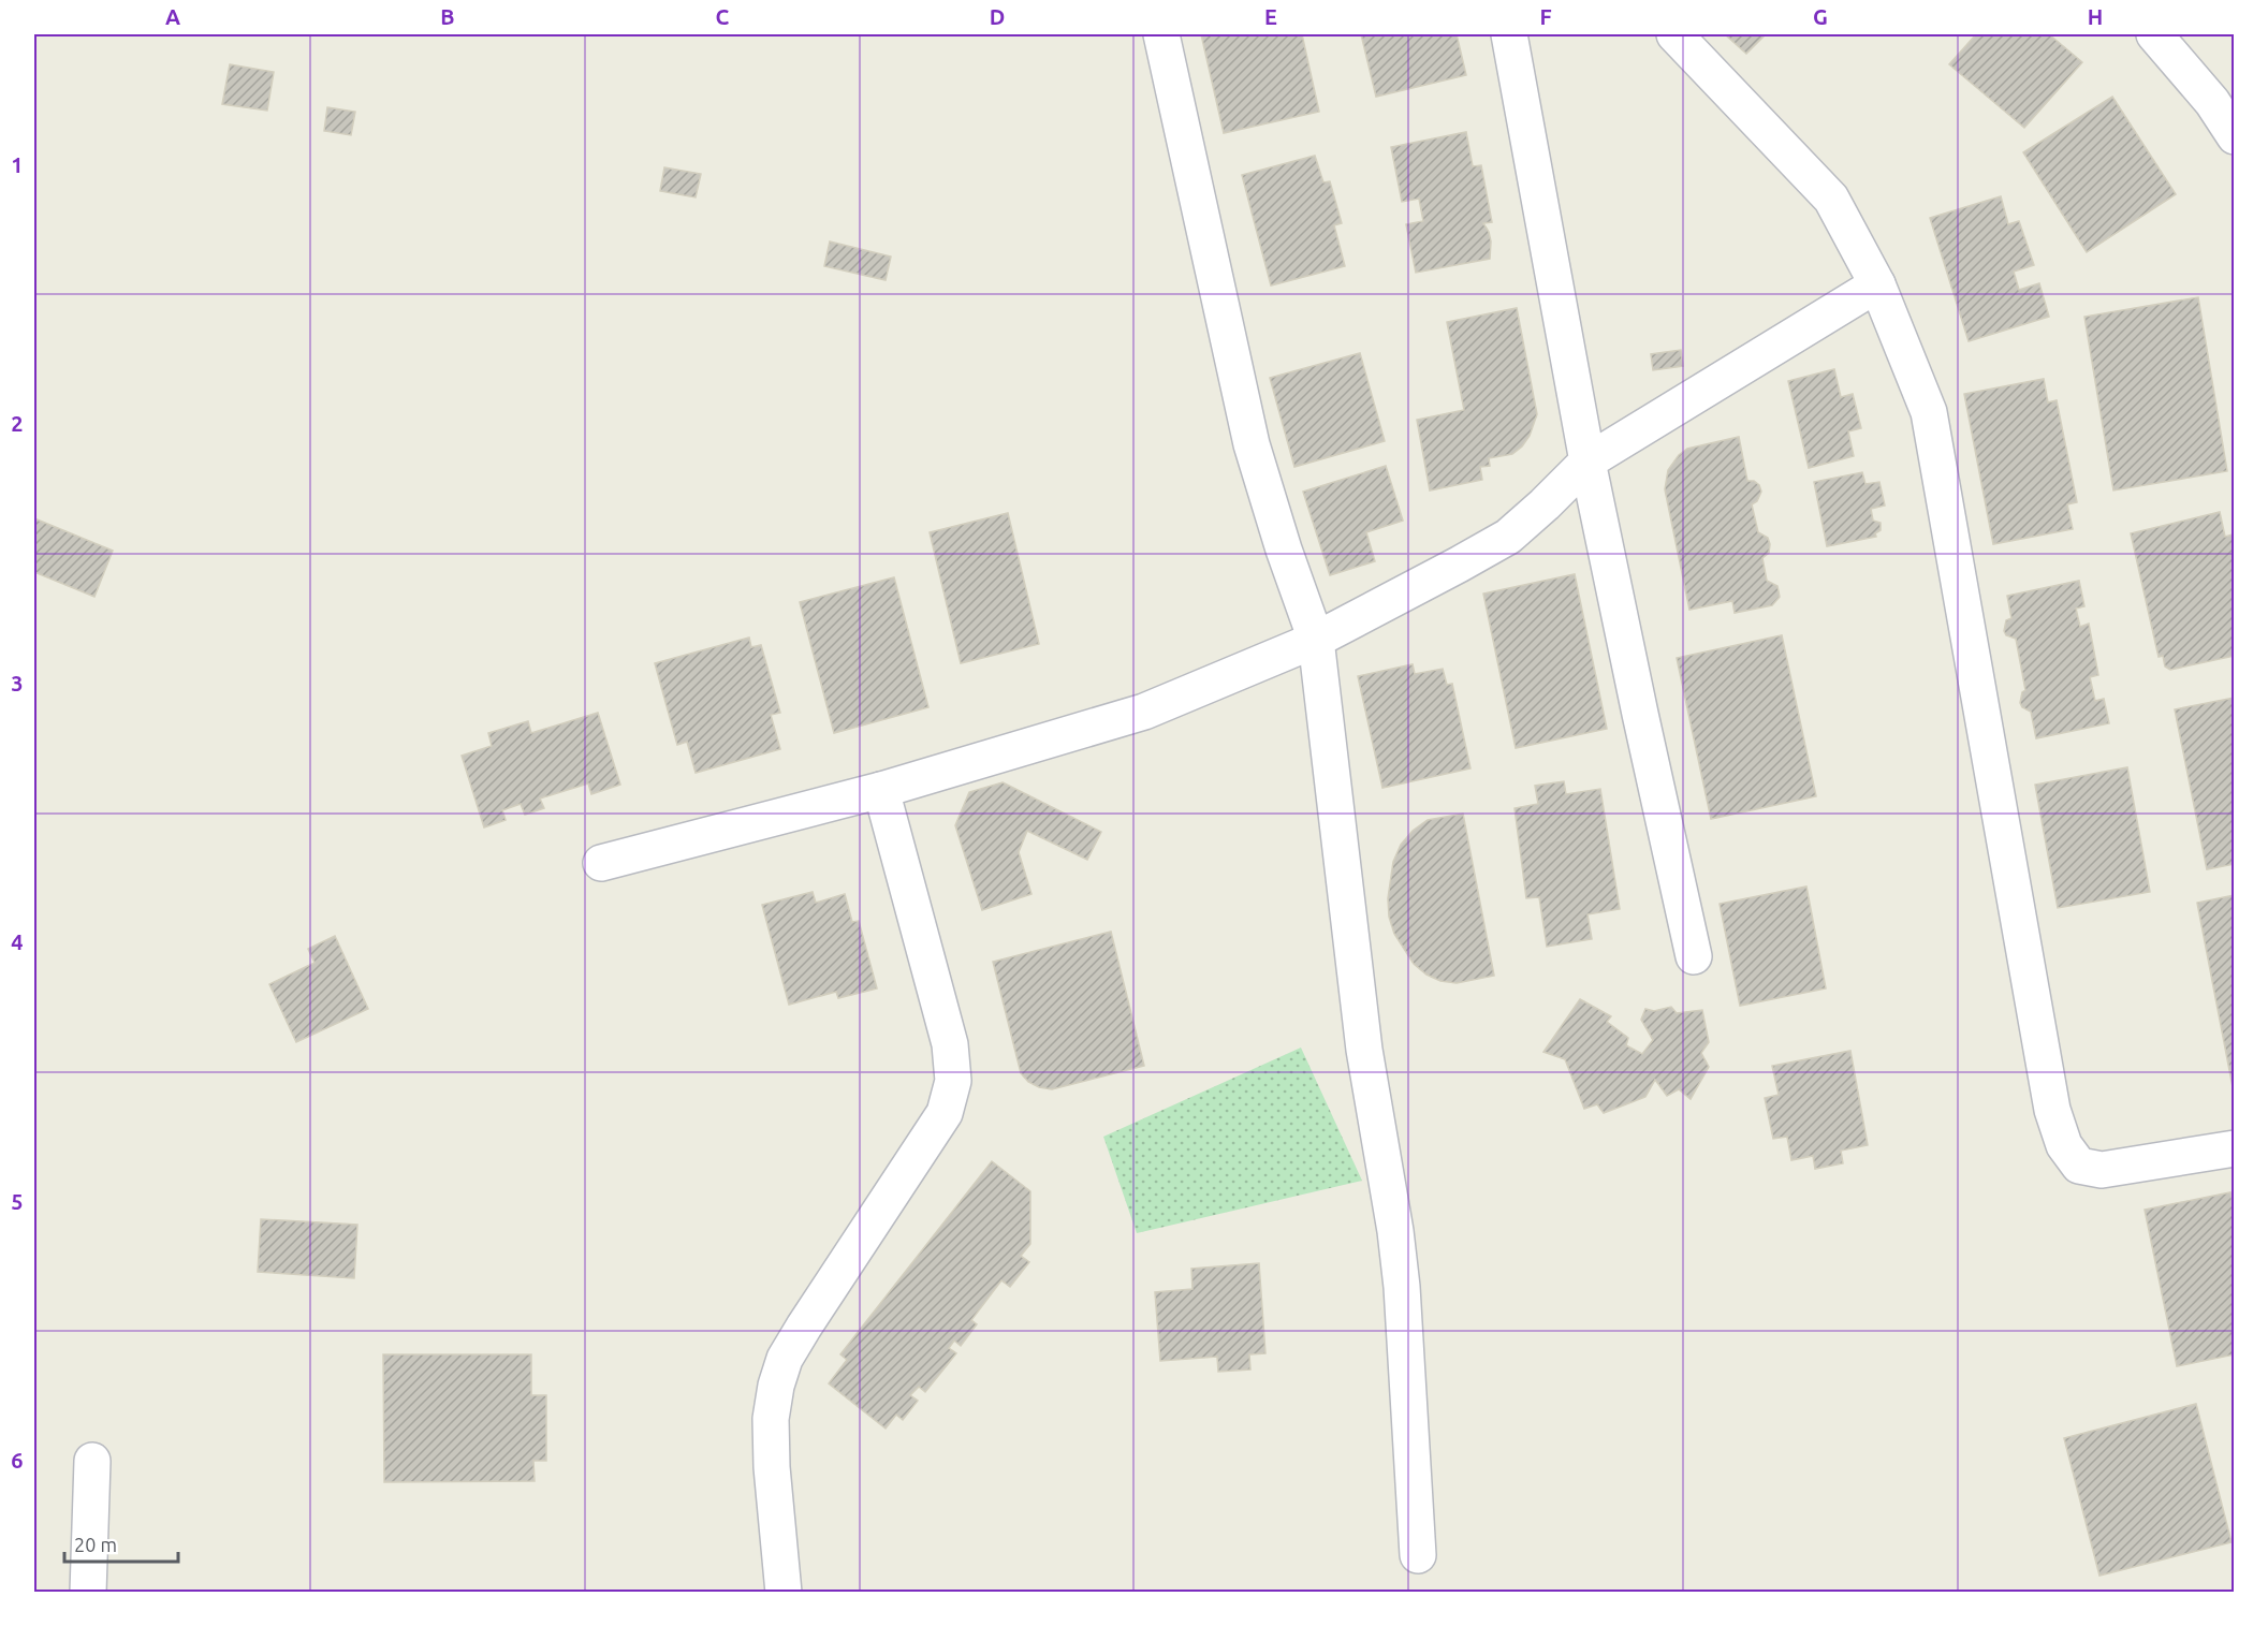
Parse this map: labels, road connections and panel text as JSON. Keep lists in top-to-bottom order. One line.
{"scale_bar":"20 m","grid":{"columns":["A","B","C","D","E","F","G","H"],"rows":["1","2","3","4","5","6"]}}
